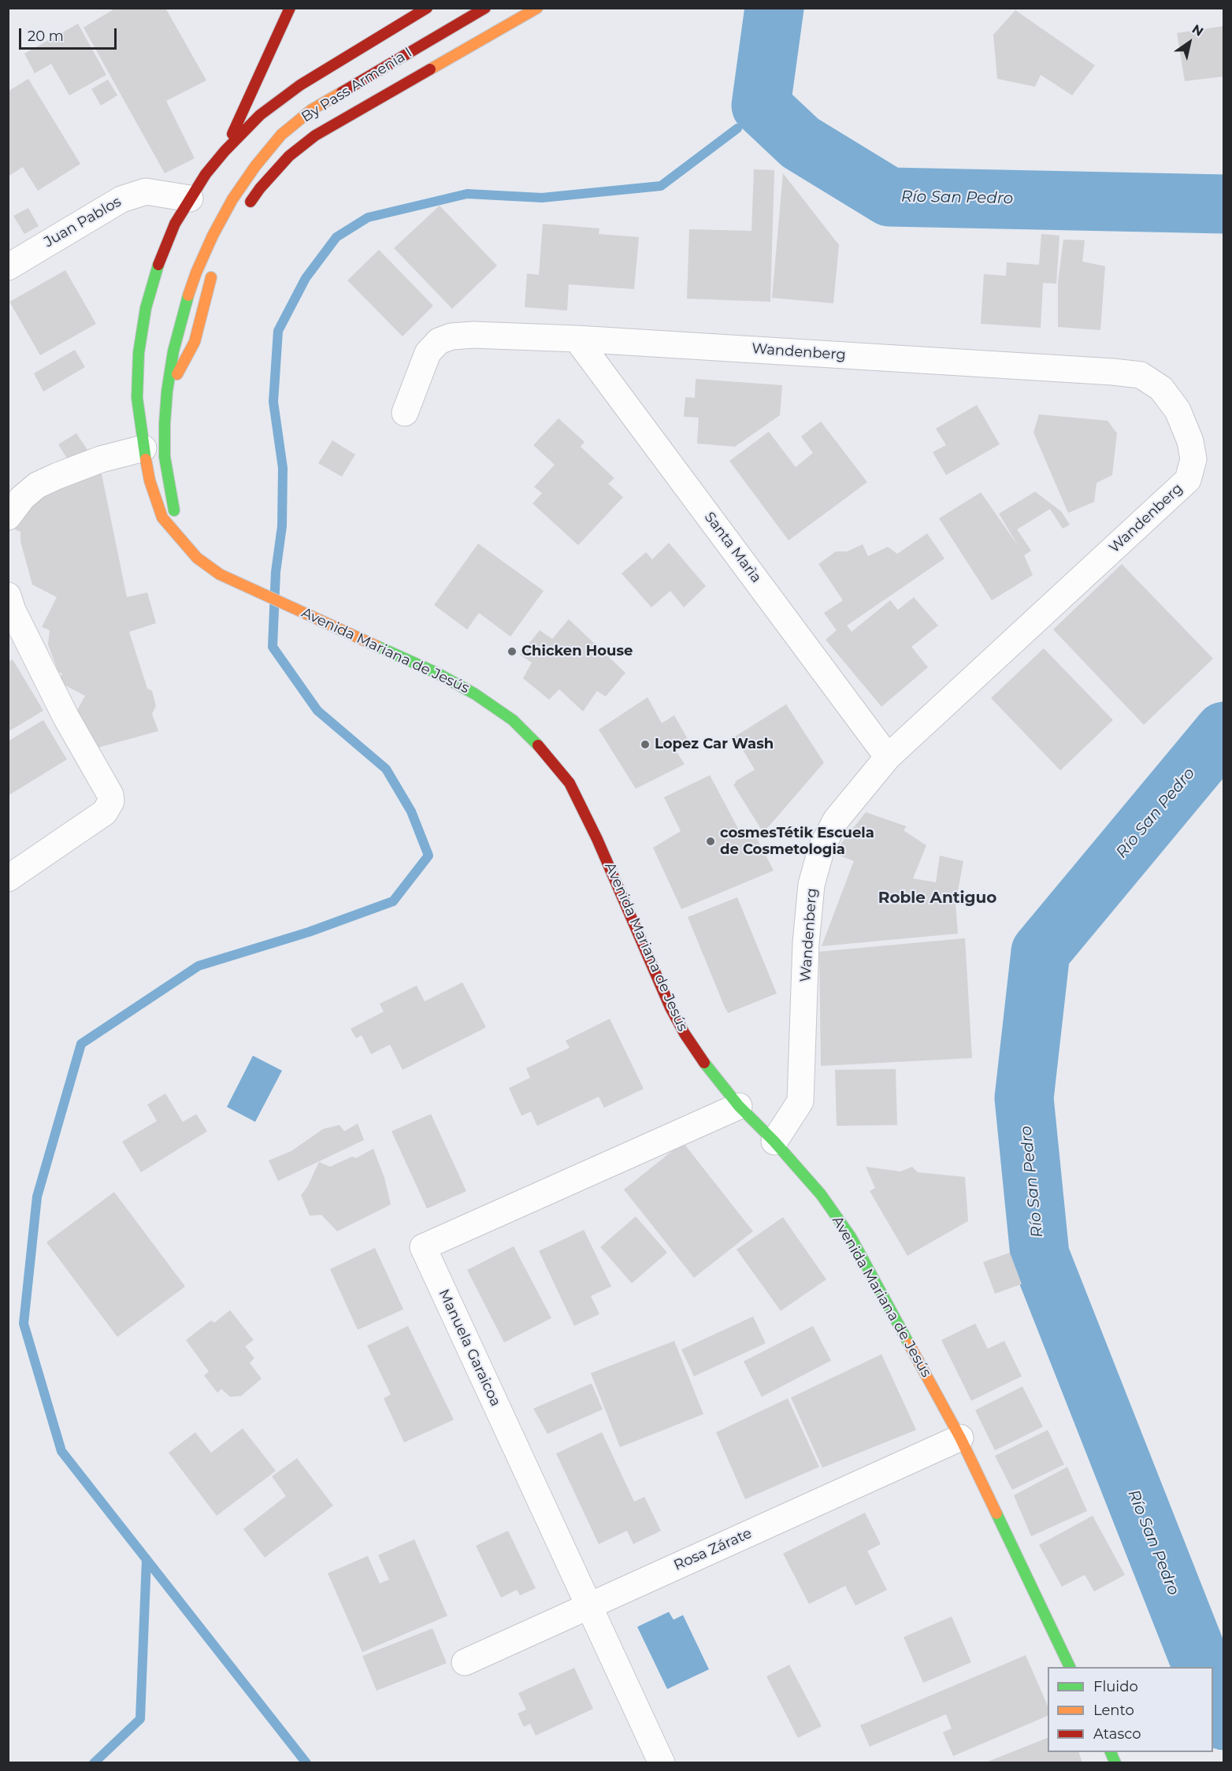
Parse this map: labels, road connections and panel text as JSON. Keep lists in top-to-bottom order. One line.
{"streets":{"street":["By Pass Armenia I","Juan Pablos","Wandenberg","Santa Marìa","Avenida Mariana de Jesús","Manuela Garaicoa","Rosa Zárate"]},"crossings":[["By Pass Armenia I","Juan Pablos"],["By Pass Armenia I","Avenida Mariana de Jesús"],["Wandenberg","Santa Marìa"],["Wandenberg","Avenida Mariana de Jesús"],["Avenida Mariana de Jesús","Manuela Garaicoa"],["Avenida Mariana de Jesús","Rosa Zárate"],["Manuela Garaicoa","Rosa Zárate"]],"districts":["Roble Antiguo"],"water":["Río San Pedro"],"places":["Chicken House","Lopez Car Wash","cosmesTétik Escuela de Cosmetologia"],"legend":["Fluido","Lento","Atasco"],"scale_bar":"20 m","north":"top right"}
